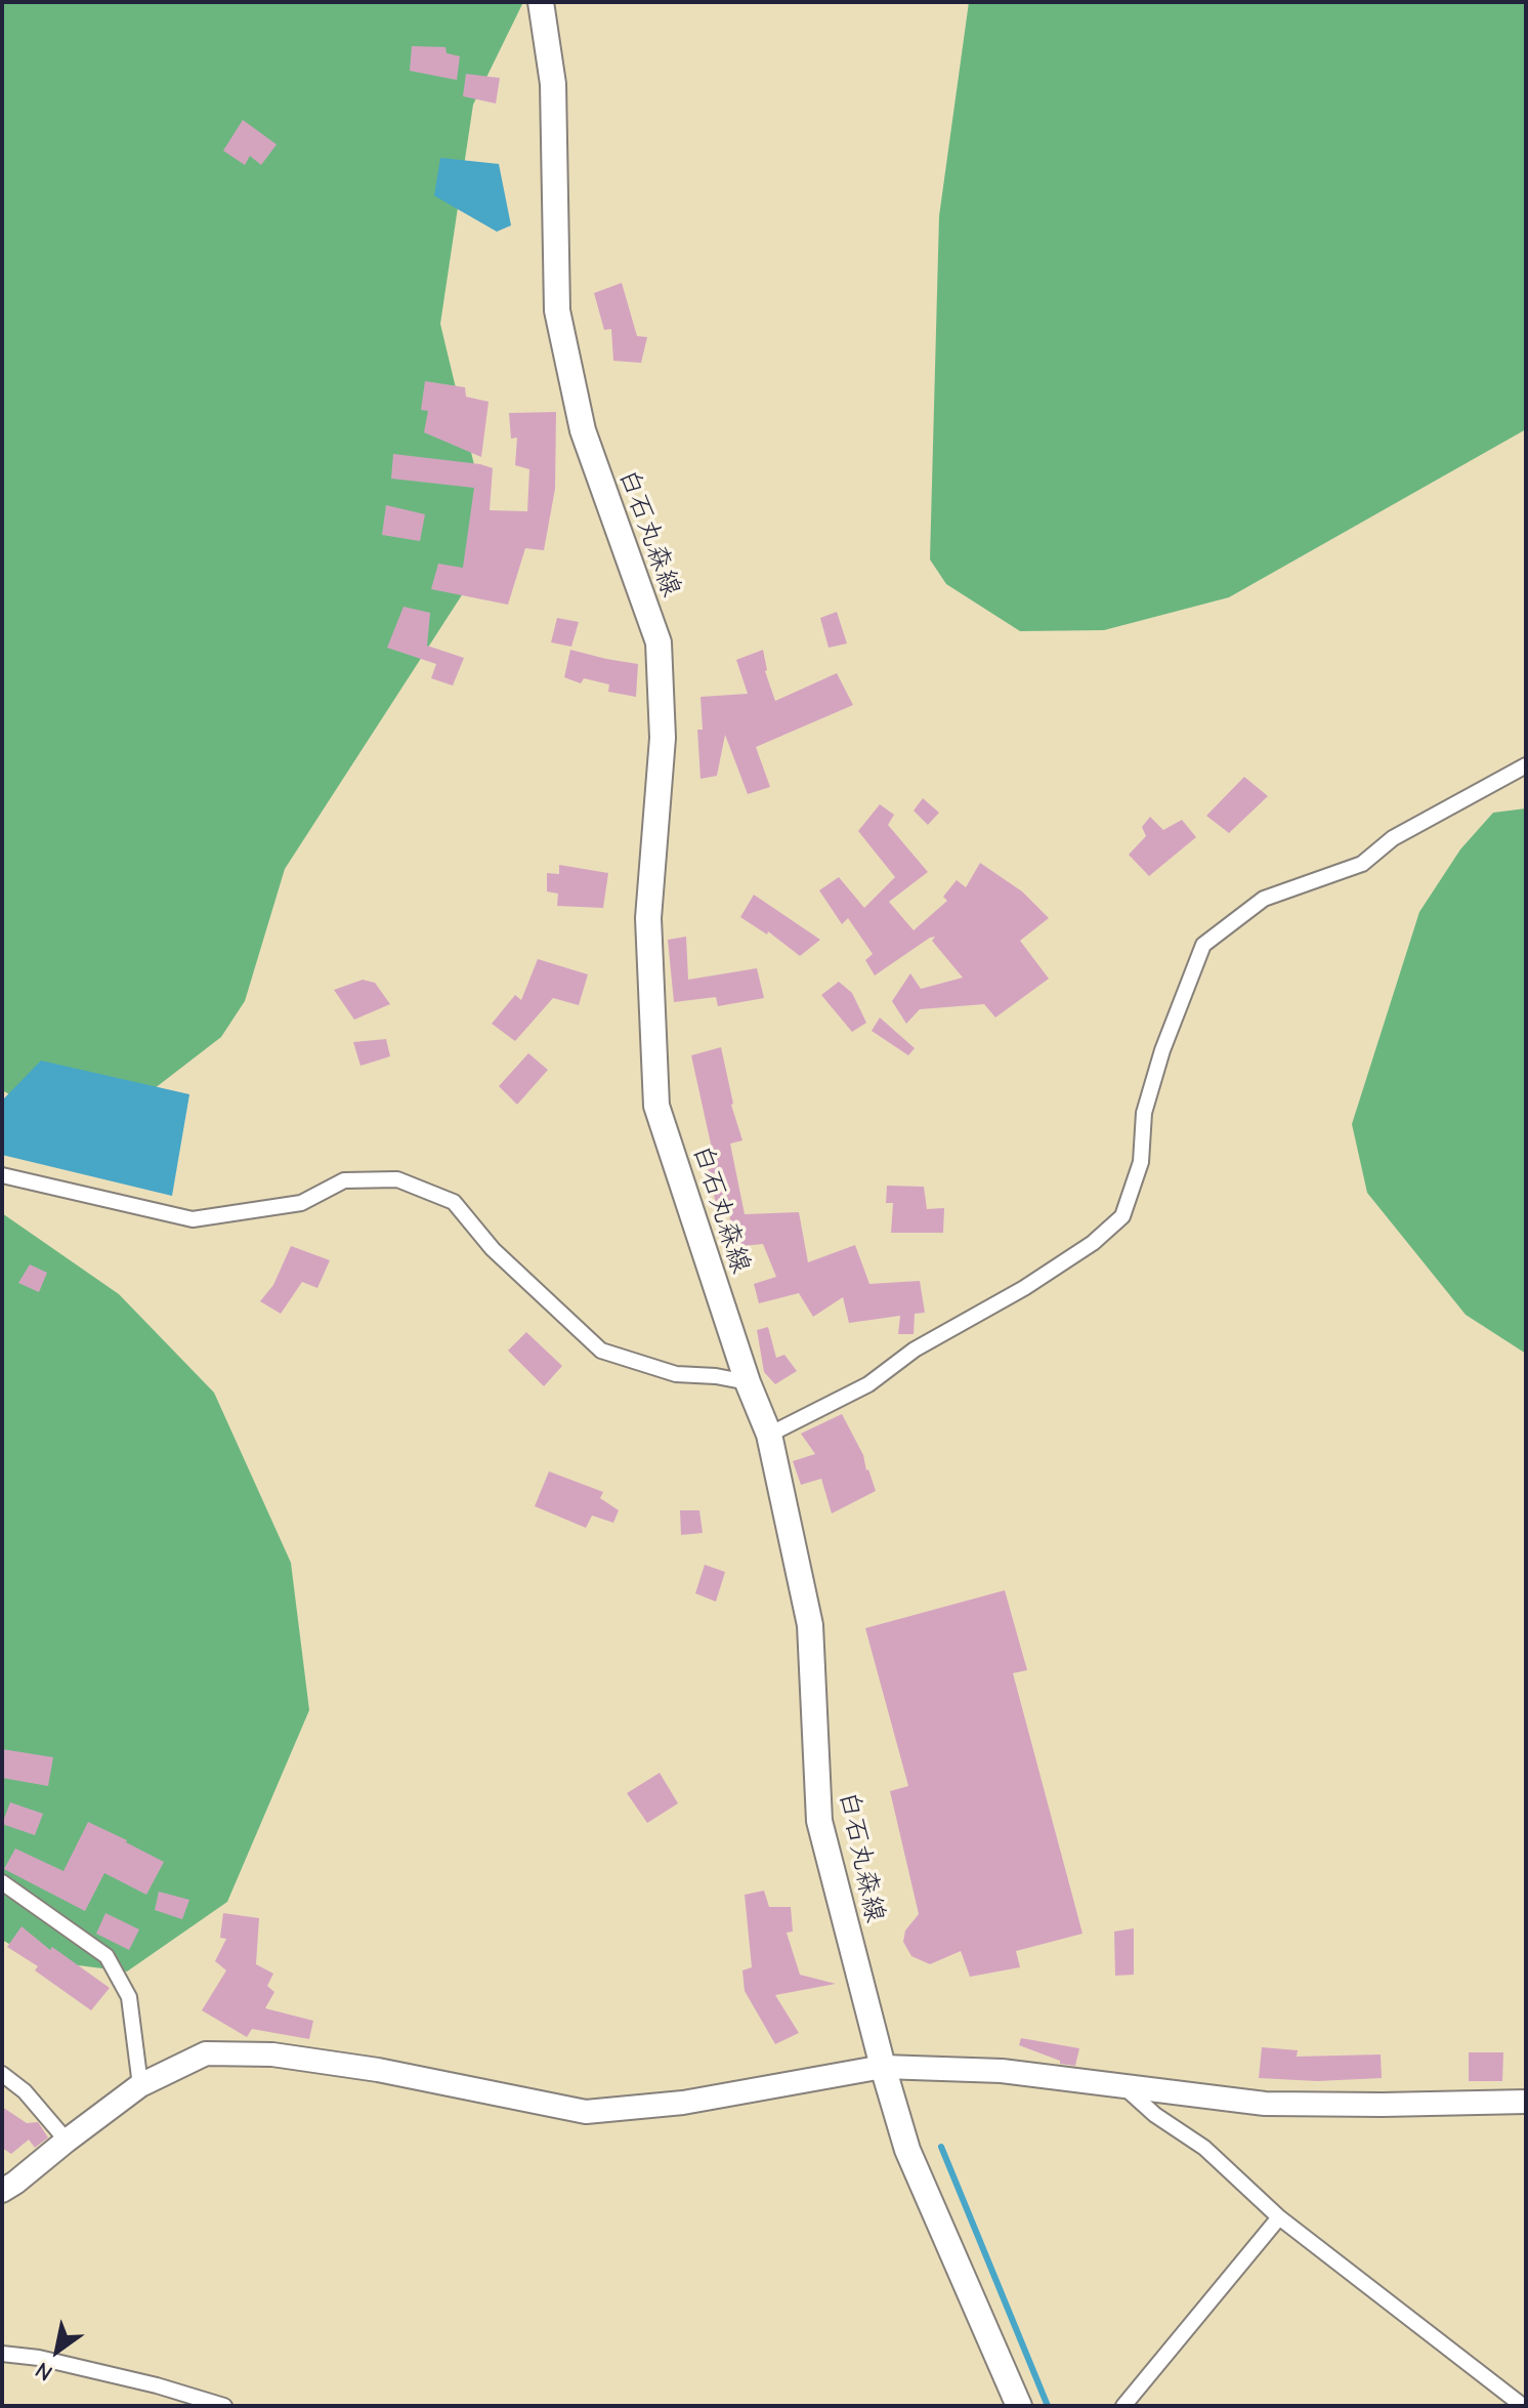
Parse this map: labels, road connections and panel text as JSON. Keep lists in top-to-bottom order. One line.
{"streets":{"main road":["白石丸森線"]},"north":"bottom left"}
